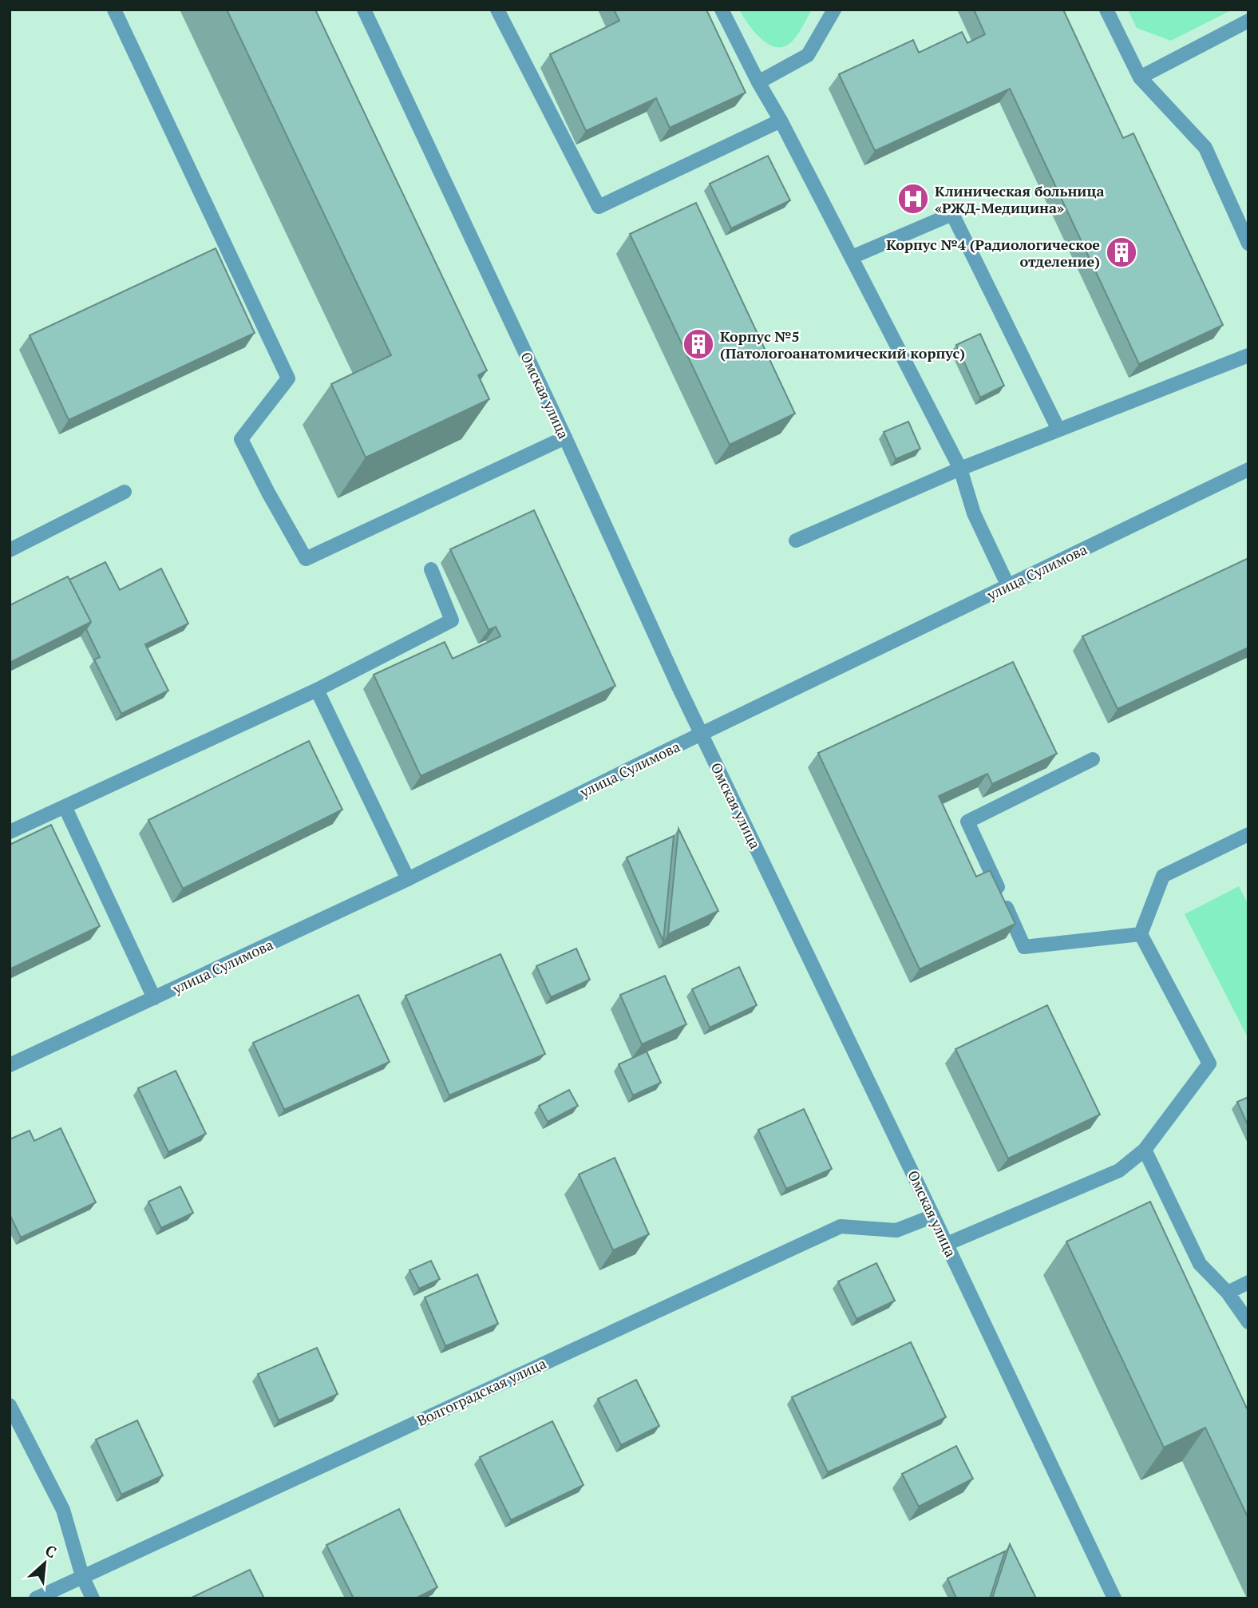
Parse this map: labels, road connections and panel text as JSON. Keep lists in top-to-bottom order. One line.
{"streets":{"street":["Омская улица","улица Сулимова","Волгоградская улица"]},"crossings":[["Омская улица","улица Сулимова"],["Омская улица","Волгоградская улица"]],"places":{"hospital":["Клиническая больница «РЖД-Медицина»"],"building":["Корпус №4 (Радиологическое отделение)","Корпус №5 (Патологоанатомический корпус)"]},"north":"top right"}
